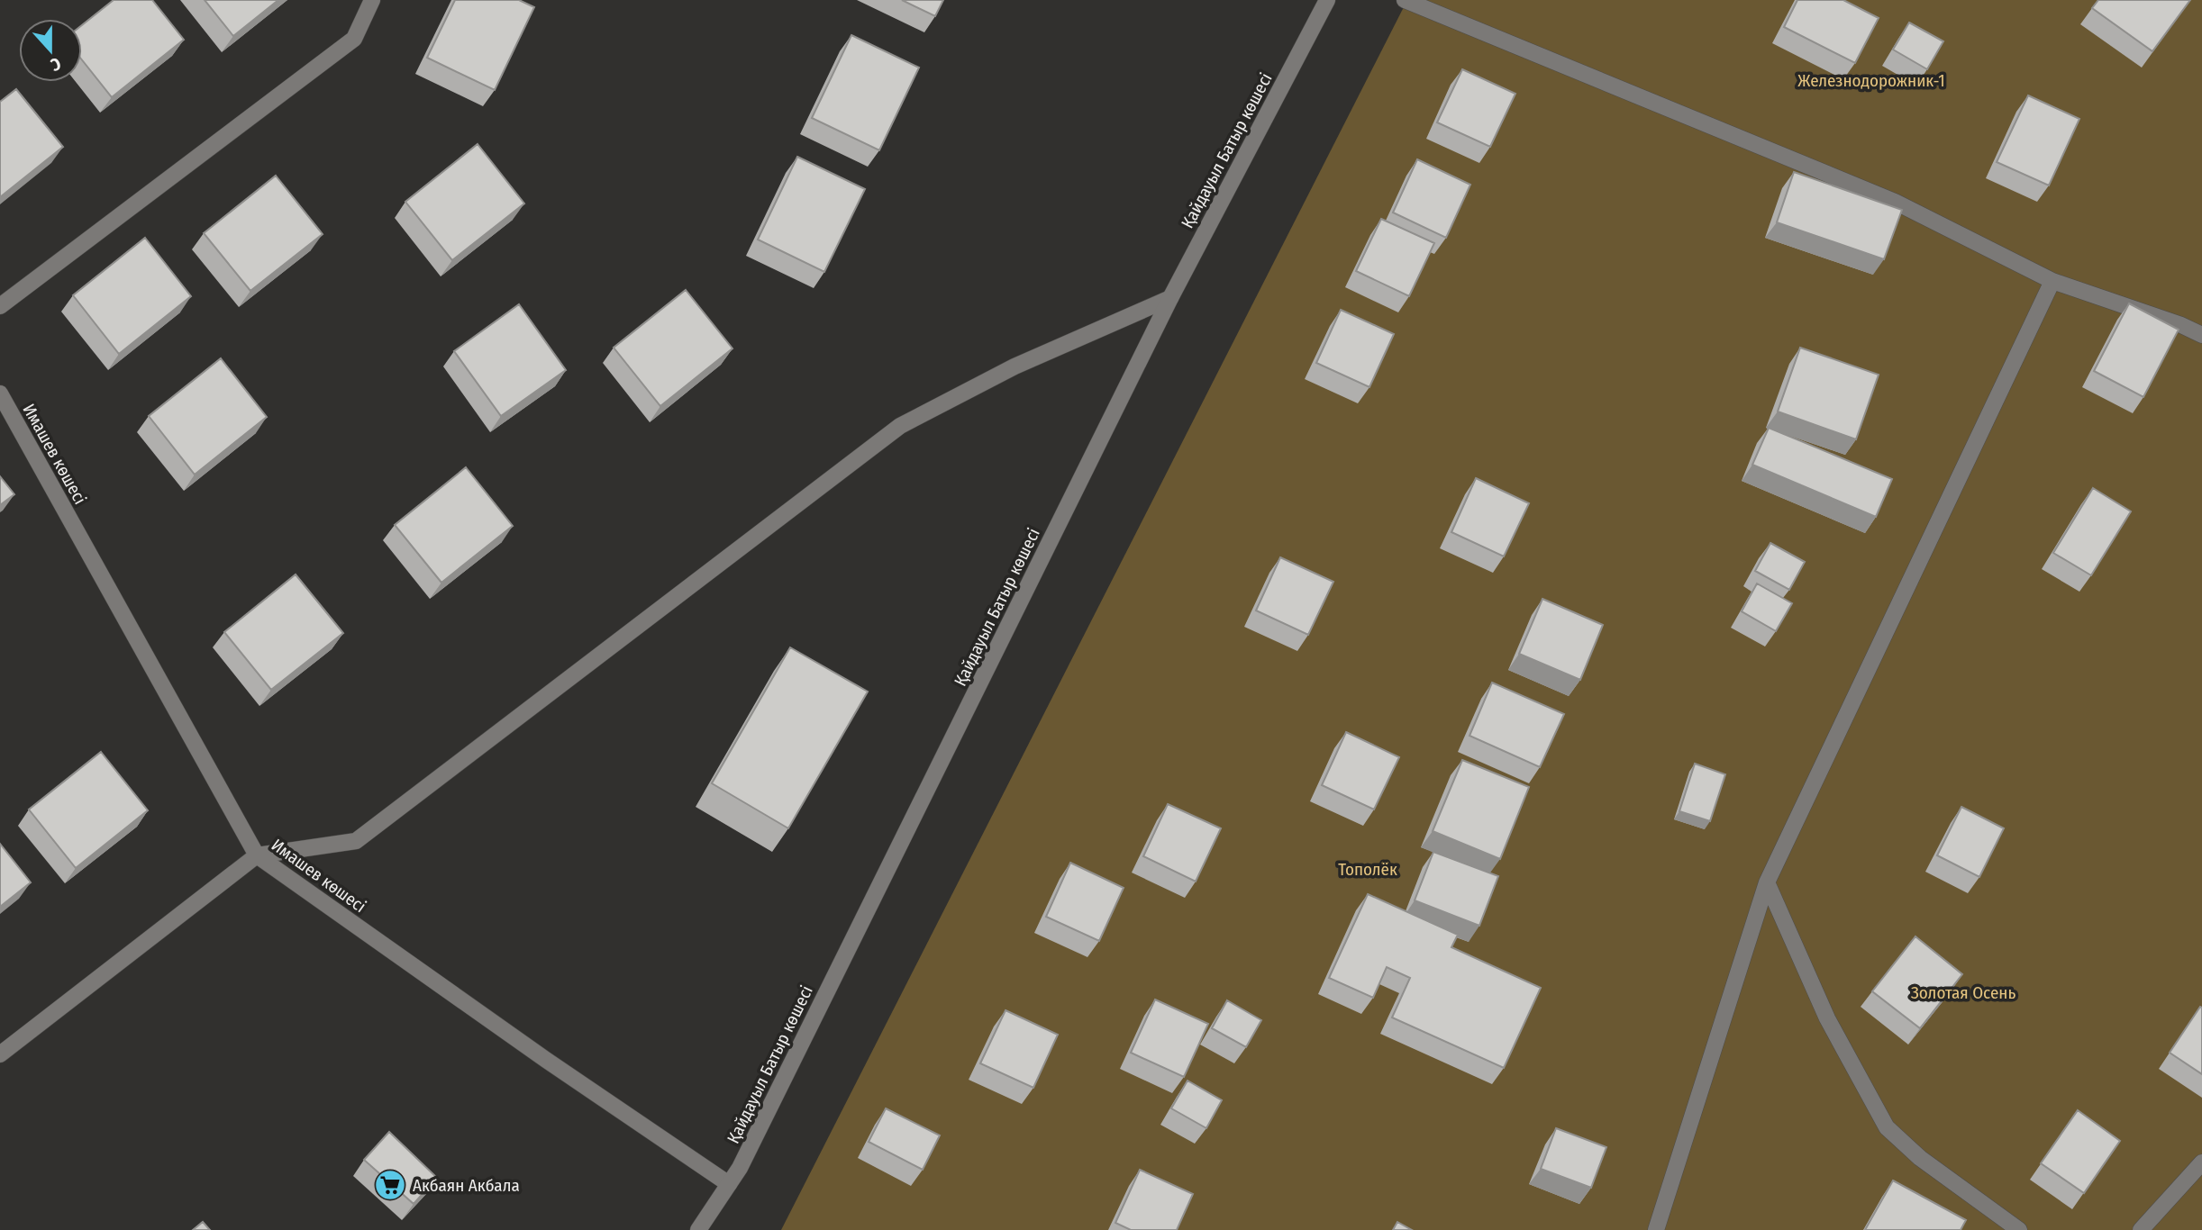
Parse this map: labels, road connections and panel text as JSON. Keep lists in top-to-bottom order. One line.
{"streets":{"street":["Қайдауыл Батыр көшесі","Имашев көшесі"]},"crossings":[["Қайдауыл Батыр көшесі","Имашев көшесі"]],"parks":["Железнодорожник-1","Тополёк","Золотая Осень"],"places":{"supermarket":["Акбаян Акбала"]},"north":"bottom"}
